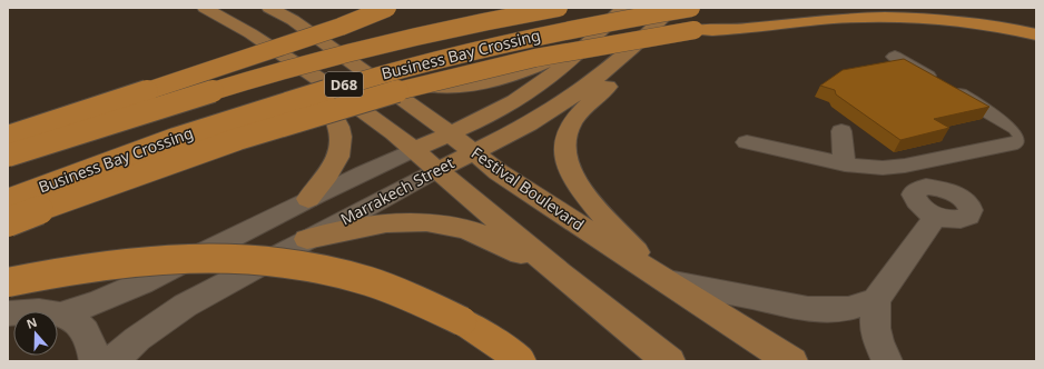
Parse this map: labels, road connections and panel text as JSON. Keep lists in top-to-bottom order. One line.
{"streets":{"highway":["Business Bay Crossing","D68"],"main road":["Festival Boulevard","Marrakech Street"]},"crossings":[["Festival Boulevard","Marrakech Street"]],"north":"top"}
